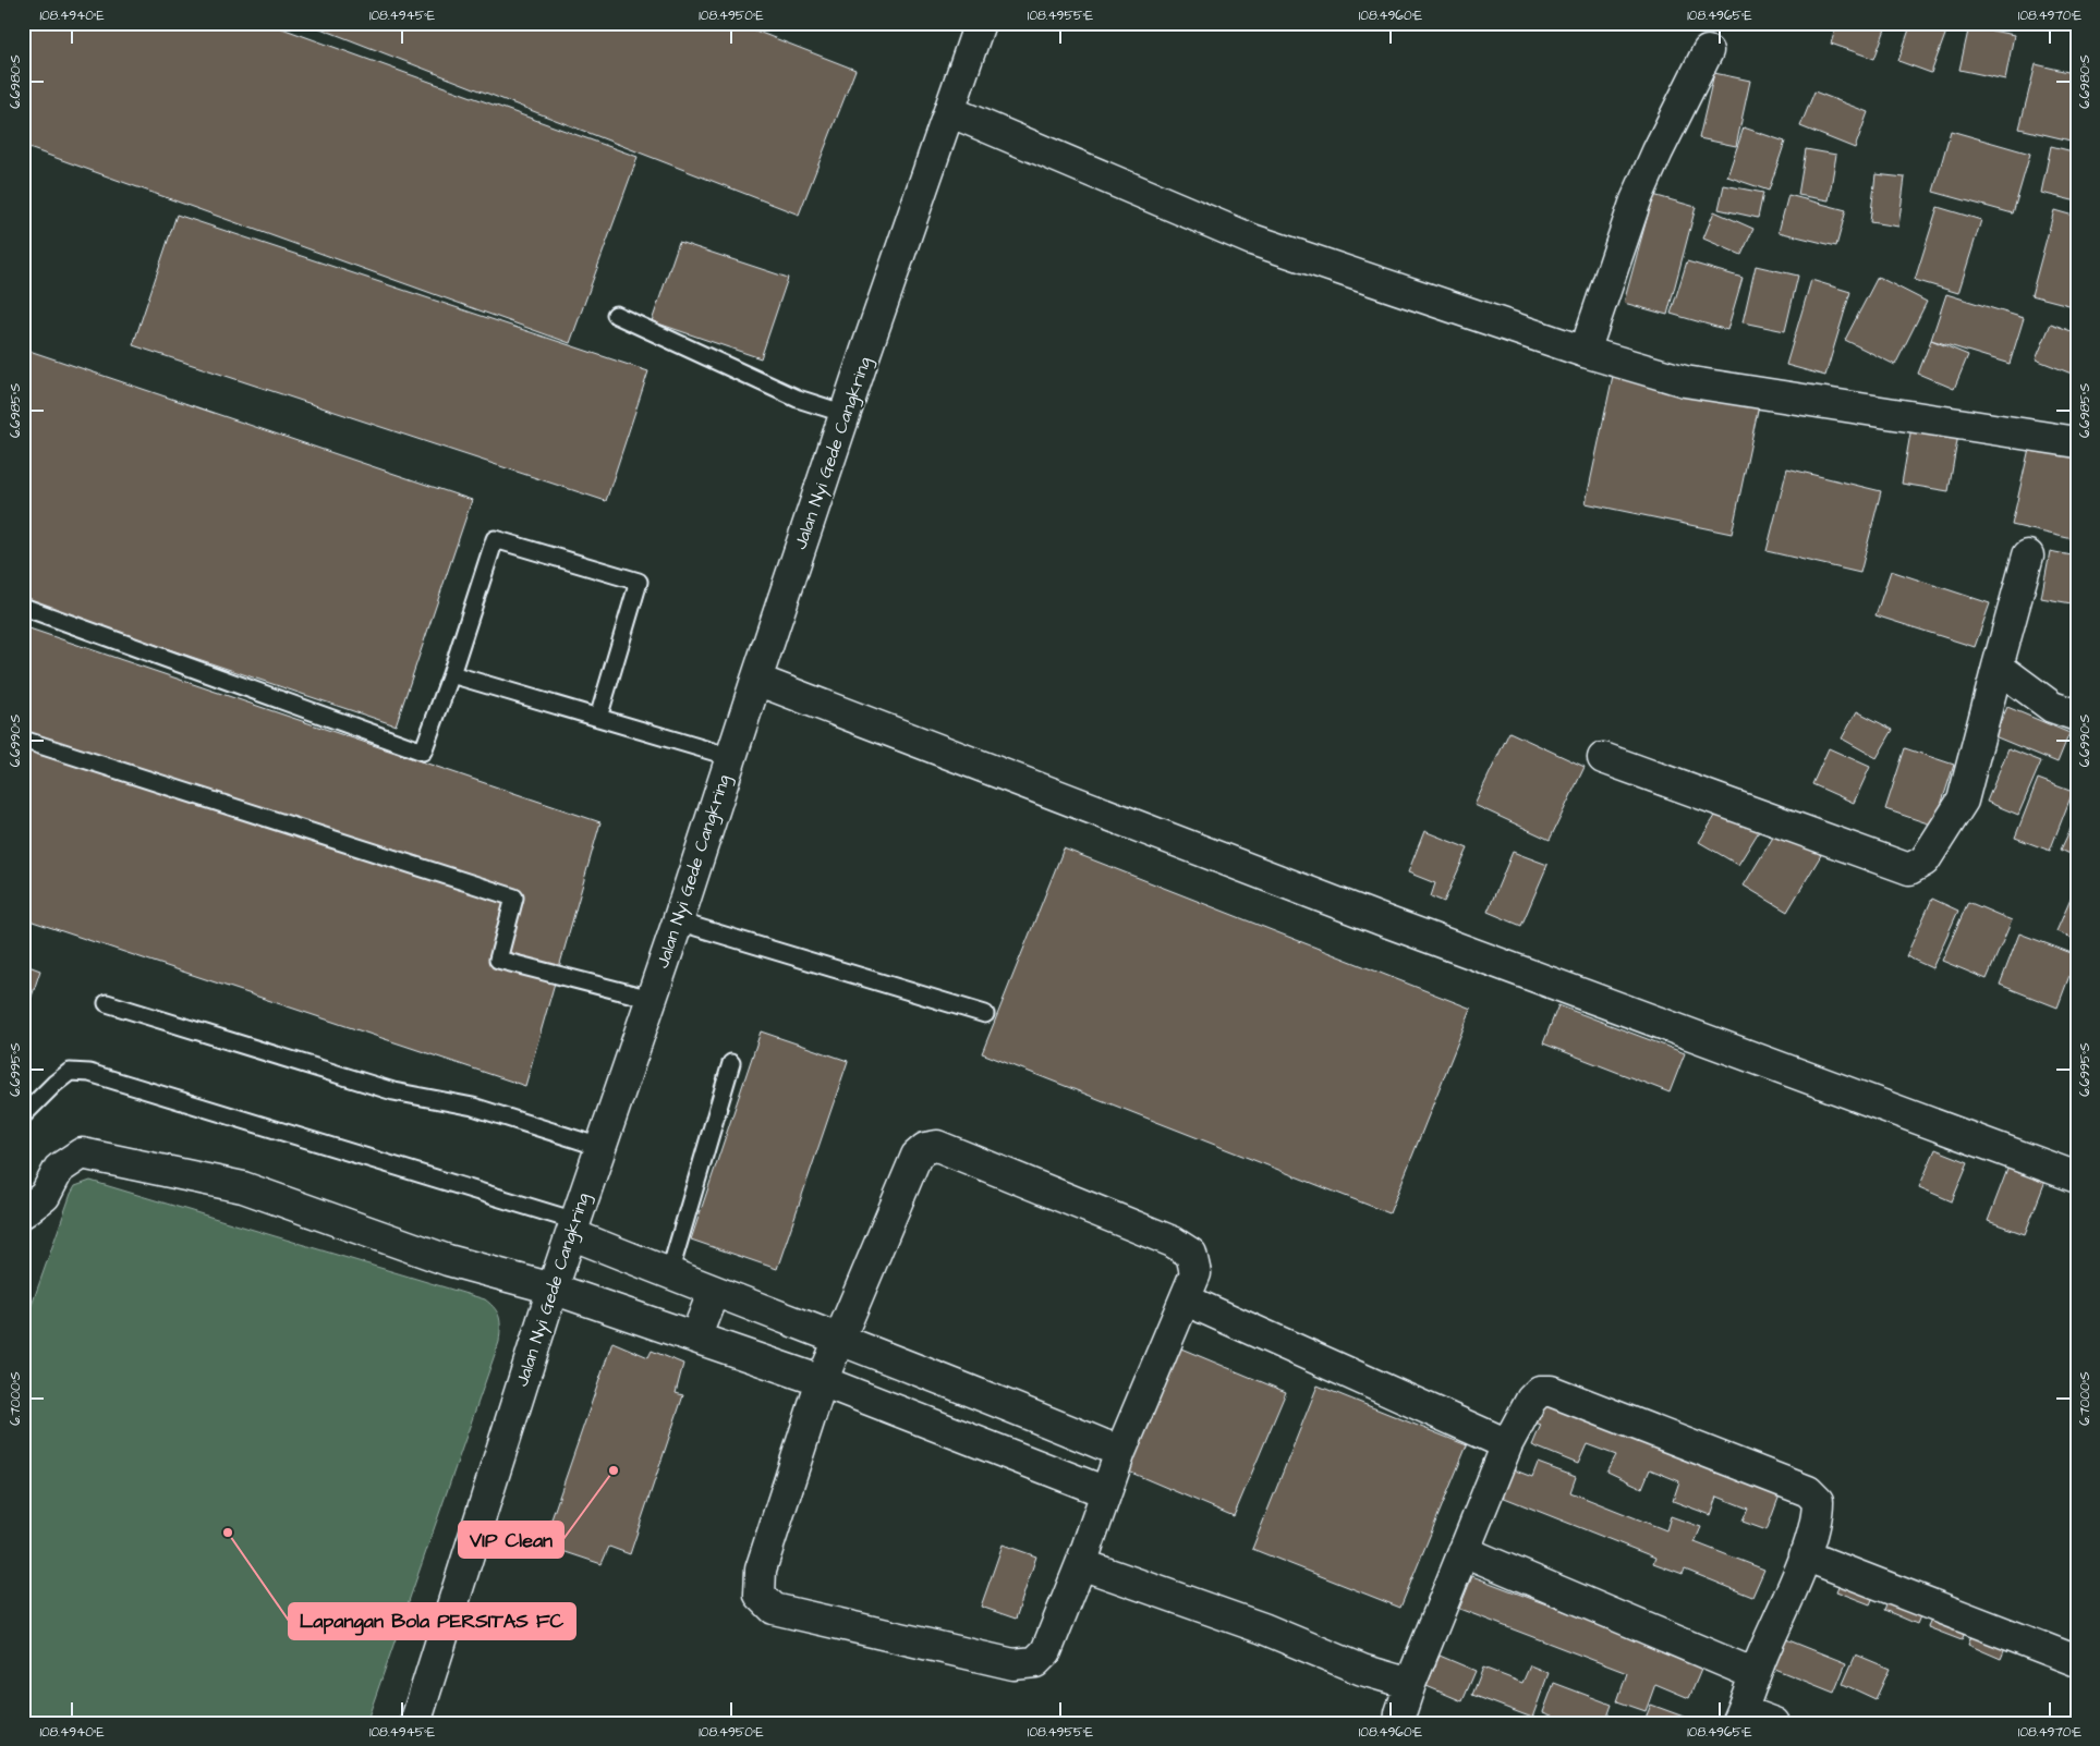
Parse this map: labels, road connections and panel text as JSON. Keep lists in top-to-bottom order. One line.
{"streets":{"street":["Jalan Nyi Gede Cangkring"]},"places":["VIP Clean","Lapangan Bola PERSITAS FC"],"coordinates":["108.4940°E","108.4945°E","108.4950°E","108.4955°E","108.4960°E","108.4965°E","108.4970°E","6.6980°S","6.6985°S","6.6990°S","6.6995°S","6.7000°S"]}
